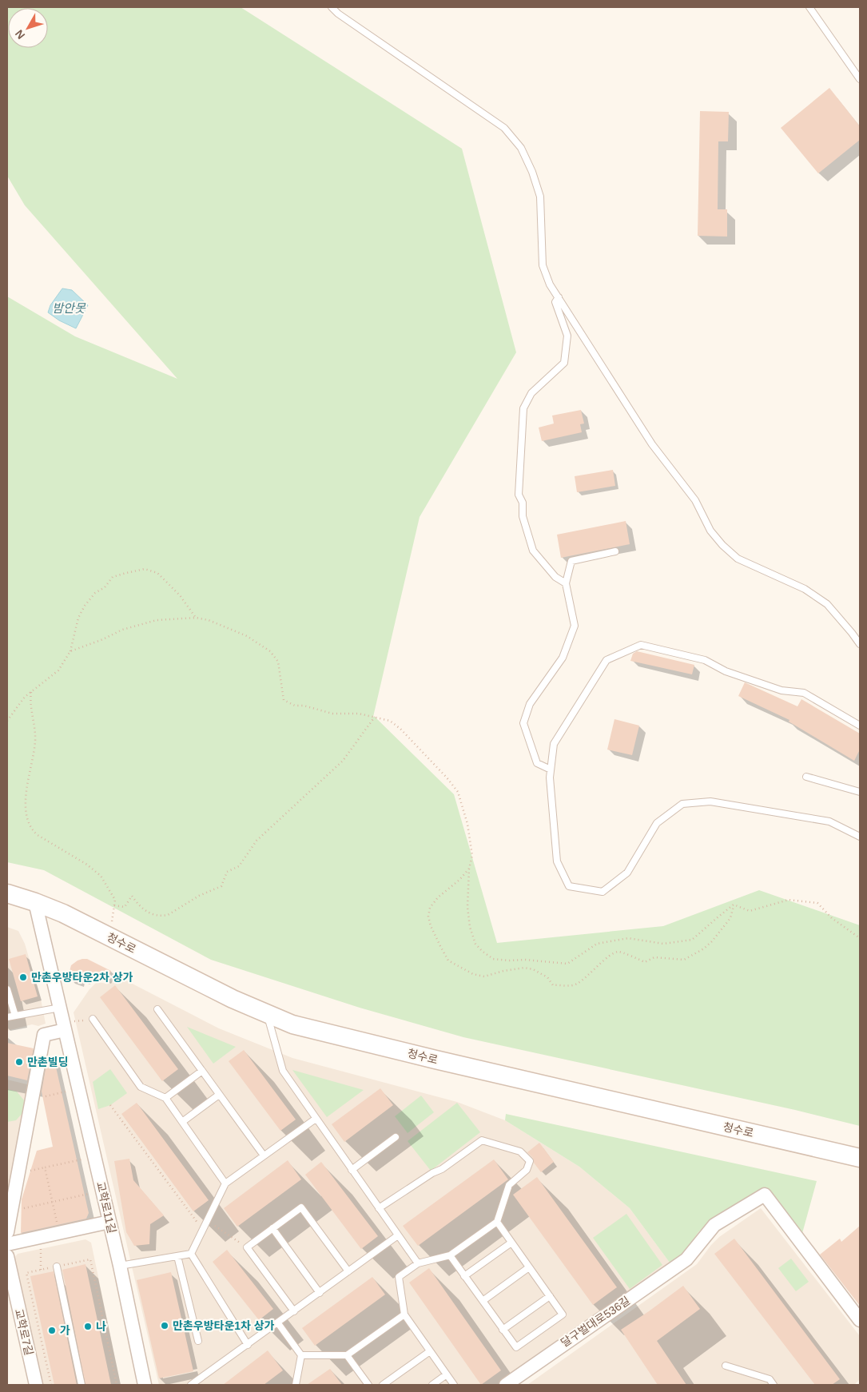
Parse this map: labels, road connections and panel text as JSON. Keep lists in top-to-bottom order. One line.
{"streets":{"main road":["청수로"],"street":["교학로11길","달구벌대로536길","교학로7길"]},"crossings":[["청수로","교학로11길"]],"water":["밤안못"],"places":["만촌우방타운2차 상가","만촌빌딩","만촌우방타운1차 상가","나","가"],"north":"bottom left"}
